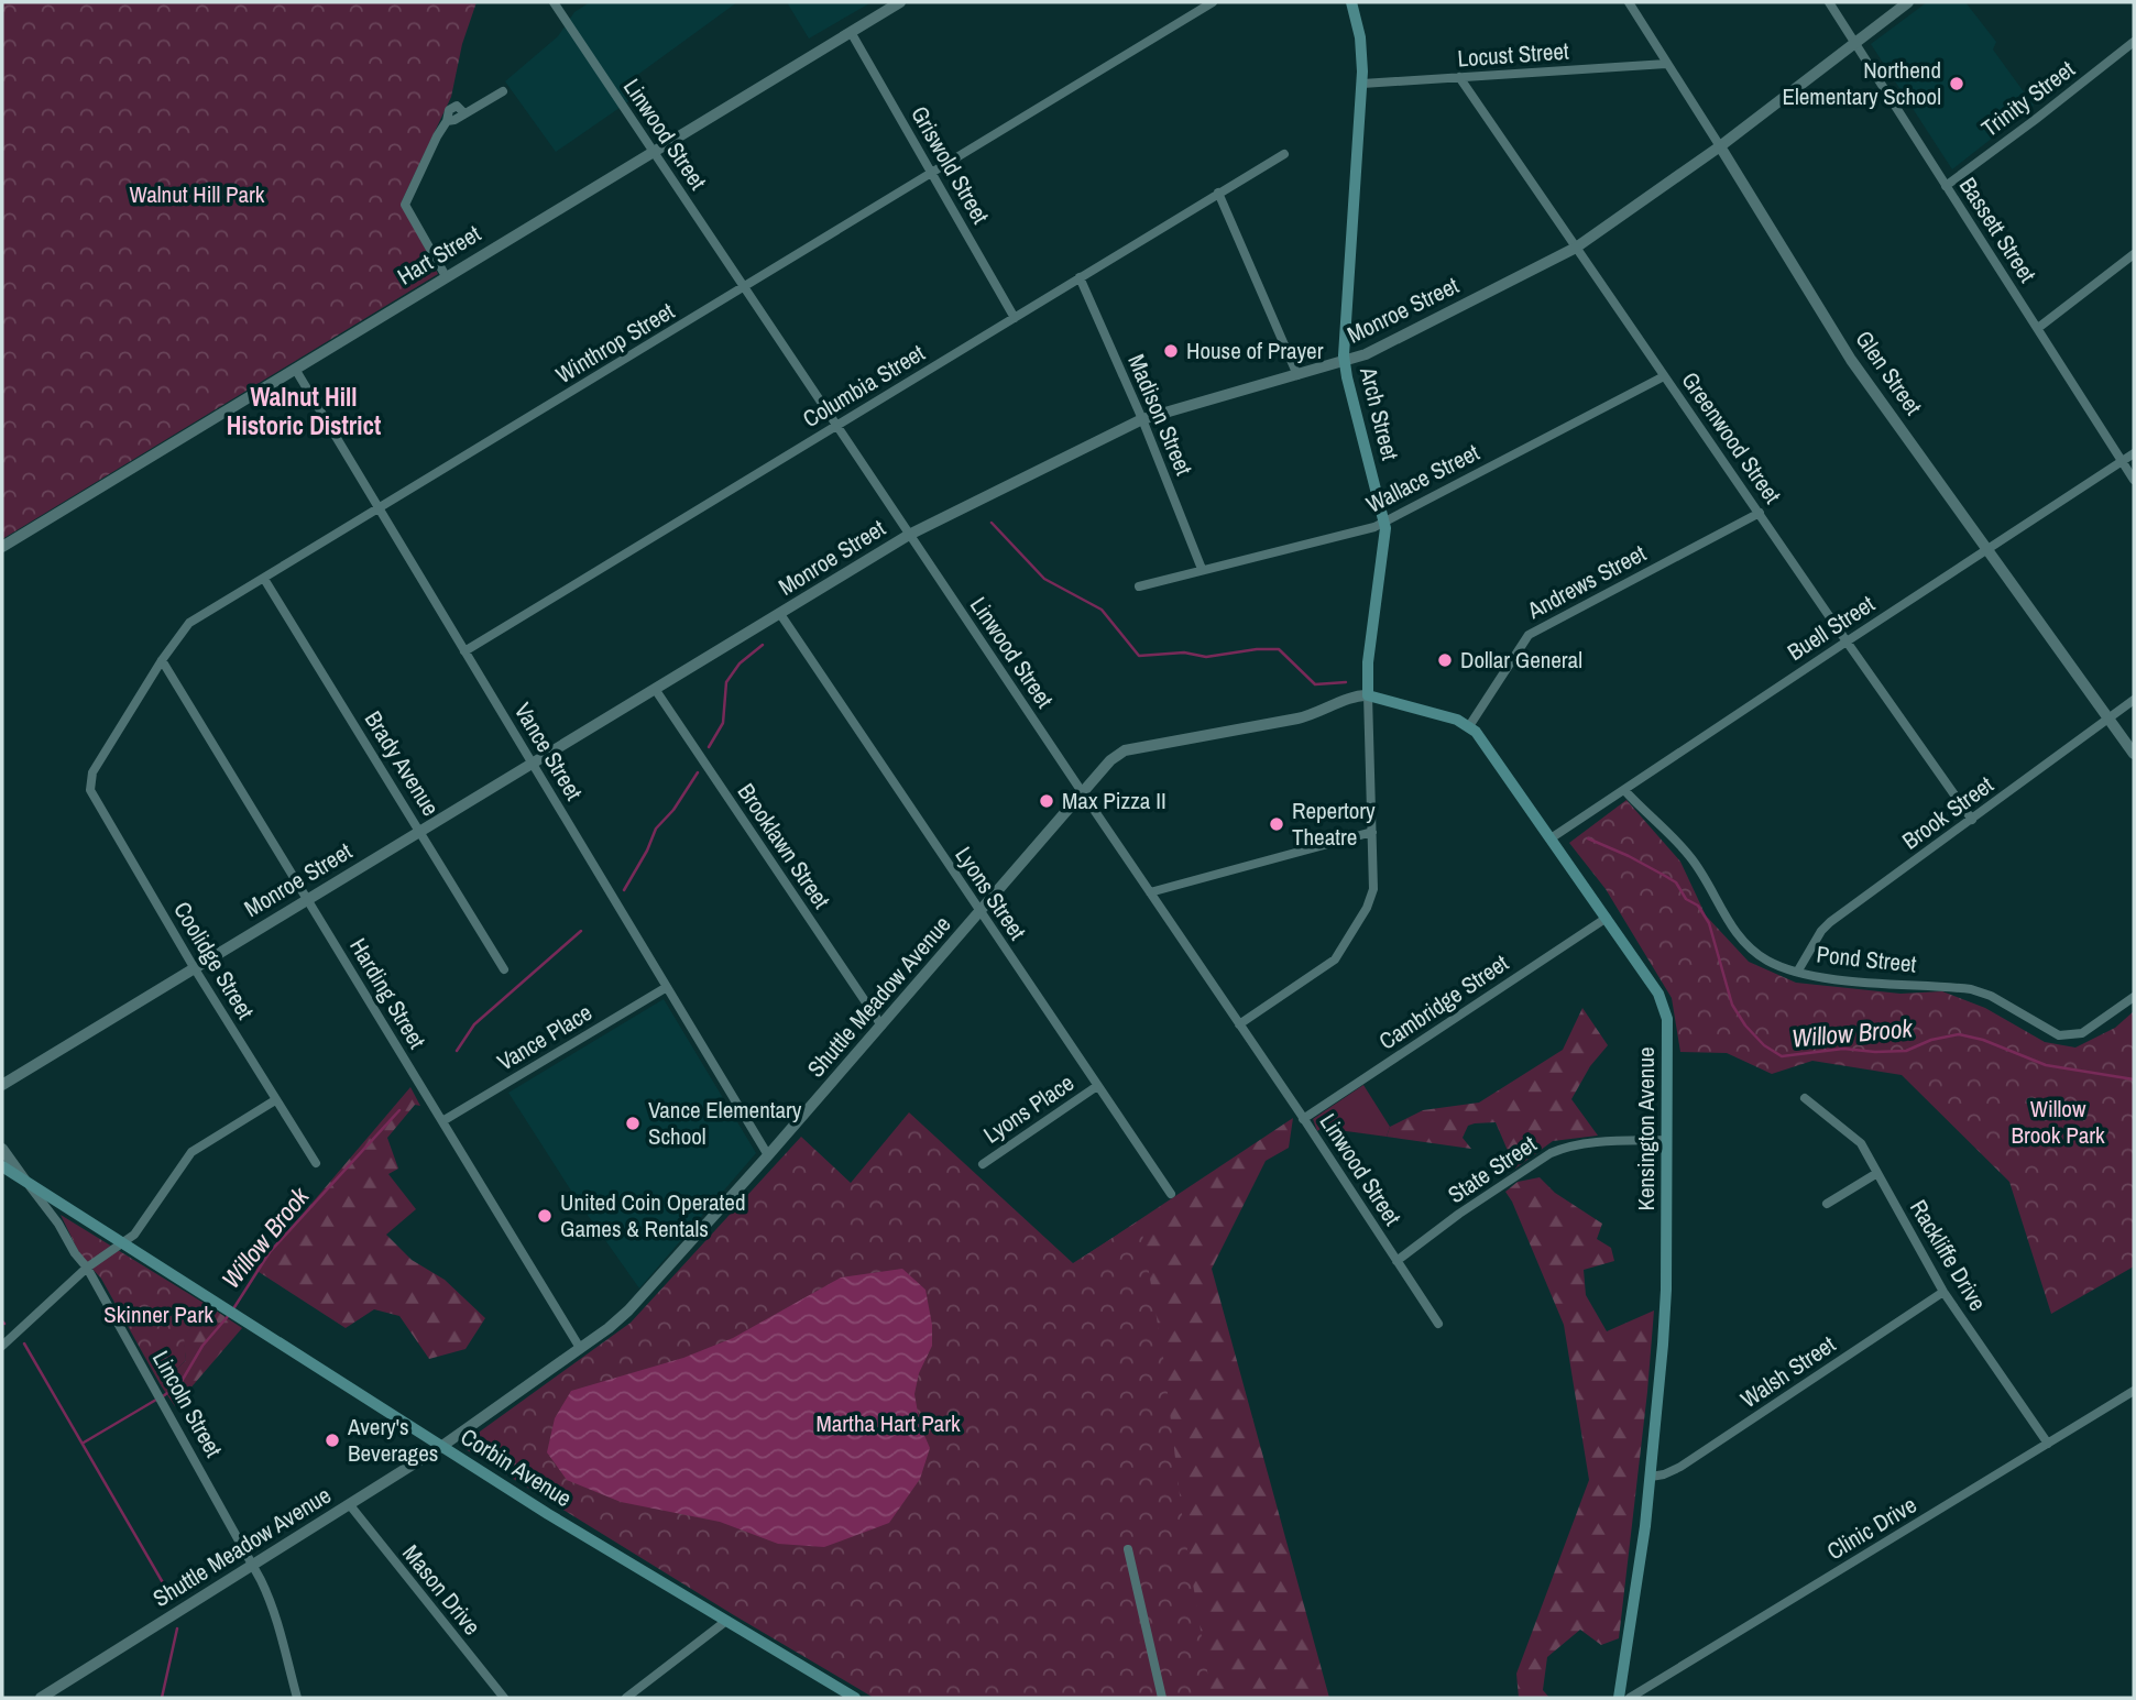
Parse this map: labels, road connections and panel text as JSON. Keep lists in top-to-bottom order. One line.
{"streets":{"main road":["Arch Street","Kensington Avenue","Corbin Avenue"],"street":["Locust Street","Trinity Street","Linwood Street","Griswold Street","Bassett Street","Hart Street","Monroe Street","Winthrop Street","Glen Street","Columbia Street","Madison Street","Greenwood Street","Wallace Street","Andrews Street","Buell Street","Vance Street","Brady Avenue","Brook Street","Brooklawn Street","Lyons Street","Pond Street","Coolidge Street","Harding Street","Shuttle Meadow Avenue","Cambridge Street","Vance Place","Lyons Place","State Street","Rackliffe Drive","Walsh Street","Lincoln Street","Clinic Drive","Mason Drive"]},"crossings":[["Locust Street","Glen Street"],["Locust Street","Arch Street"],["Locust Street","Greenwood Street"],["Trinity Street","Bassett Street"],["Linwood Street","Hart Street"],["Linwood Street","Monroe Street"],["Linwood Street","Winthrop Street"],["Linwood Street","Columbia Street"],["Linwood Street","Shuttle Meadow Avenue"],["Linwood Street","Cambridge Street"],["Linwood Street","State Street"],["Griswold Street","Hart Street"],["Griswold Street","Winthrop Street"],["Griswold Street","Columbia Street"],["Bassett Street","Monroe Street"],["Bassett Street","Buell Street"],["Hart Street","Vance Street"],["Monroe Street","Glen Street"],["Monroe Street","Arch Street"],["Monroe Street","Madison Street"],["Monroe Street","Greenwood Street"],["Monroe Street","Vance Street"],["Monroe Street","Brady Avenue"],["Monroe Street","Brooklawn Street"],["Monroe Street","Lyons Street"],["Monroe Street","Coolidge Street"],["Monroe Street","Harding Street"],["Winthrop Street","Vance Street"],["Winthrop Street","Brady Avenue"],["Winthrop Street","Coolidge Street"],["Winthrop Street","Harding Street"],["Glen Street","Buell Street"],["Glen Street","Brook Street"],["Columbia Street","Madison Street"],["Columbia Street","Vance Street"],["Arch Street","Wallace Street"],["Arch Street","Shuttle Meadow Avenue"],["Madison Street","Wallace Street"],["Greenwood Street","Wallace Street"],["Greenwood Street","Andrews Street"],["Greenwood Street","Buell Street"],["Greenwood Street","Brook Street"],["Andrews Street","Kensington Avenue"],["Buell Street","Pond Street"],["Buell Street","Kensington Avenue"],["Vance Street","Shuttle Meadow Avenue"],["Vance Street","Vance Place"],["Brook Street","Pond Street"],["Brooklawn Street","Shuttle Meadow Avenue"],["Lyons Street","Shuttle Meadow Avenue"],["Lyons Street","Lyons Place"],["Harding Street","Shuttle Meadow Avenue"],["Harding Street","Vance Place"],["Shuttle Meadow Avenue","Lincoln Street"],["Shuttle Meadow Avenue","Corbin Avenue"],["Shuttle Meadow Avenue","Mason Drive"],["Cambridge Street","Kensington Avenue"],["Kensington Avenue","State Street"],["Kensington Avenue","Walsh Street"],["Rackliffe Drive","Walsh Street"],["Rackliffe Drive","Clinic Drive"],["Lincoln Street","Corbin Avenue"]],"districts":["Walnut Hill Historic District"],"water":["Willow Brook"],"parks":["Walnut Hill Park","Willow Brook Park","Skinner Park","Martha Hart Park"],"places":["Northend Elementary School","House of Prayer","Dollar General","Max Pizza II","Repertory Theatre","Vance Elementary School","United Coin Operated Games & Rentals","Avery's Beverages"]}
